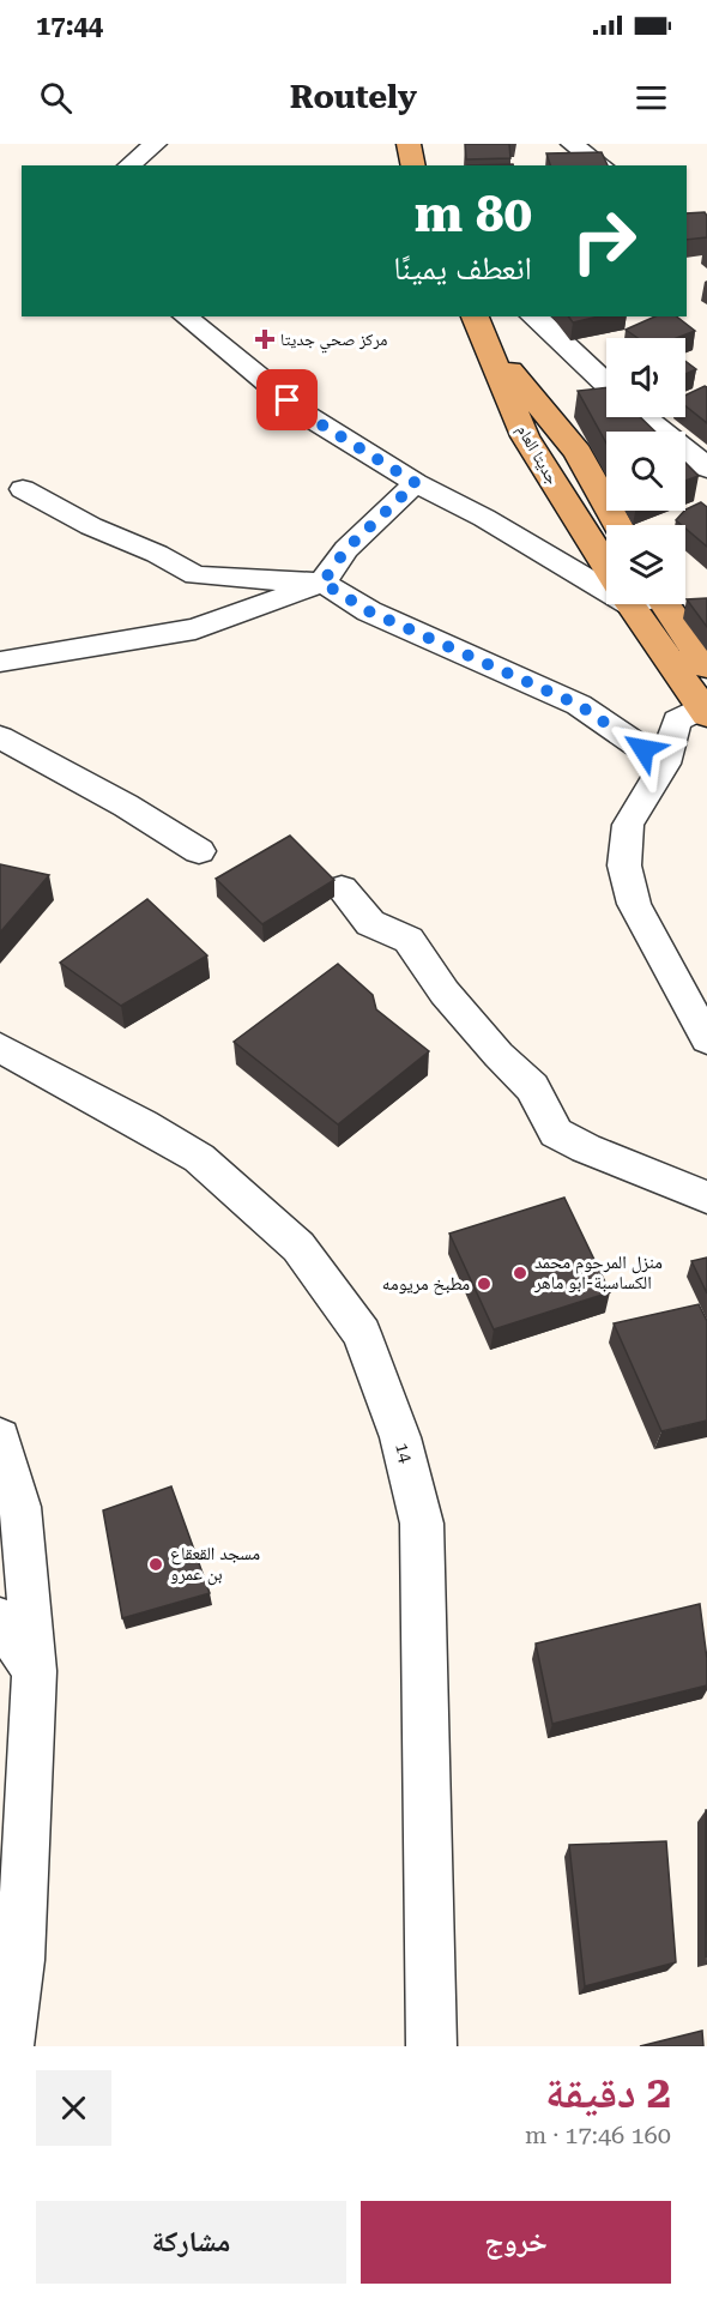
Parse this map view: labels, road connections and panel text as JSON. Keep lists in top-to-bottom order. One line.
{"streets":{"main road":["جديتا العام"],"street":["14"]},"places":{"health":["مركز صحي جديتا"],"other":["منزل المرحوم محمد الكساسبة-ابو ماهر","مطبخ مريومه","مسجد القعقاع بن عمرو"]},"page":{"status":"17:44","header":"Routely","turn":["80 m","انعطف يمينًا"],"heading":["2 دقيقة","160 m · 17:46"],"buttons":["خروج","مشاركة"]}}
